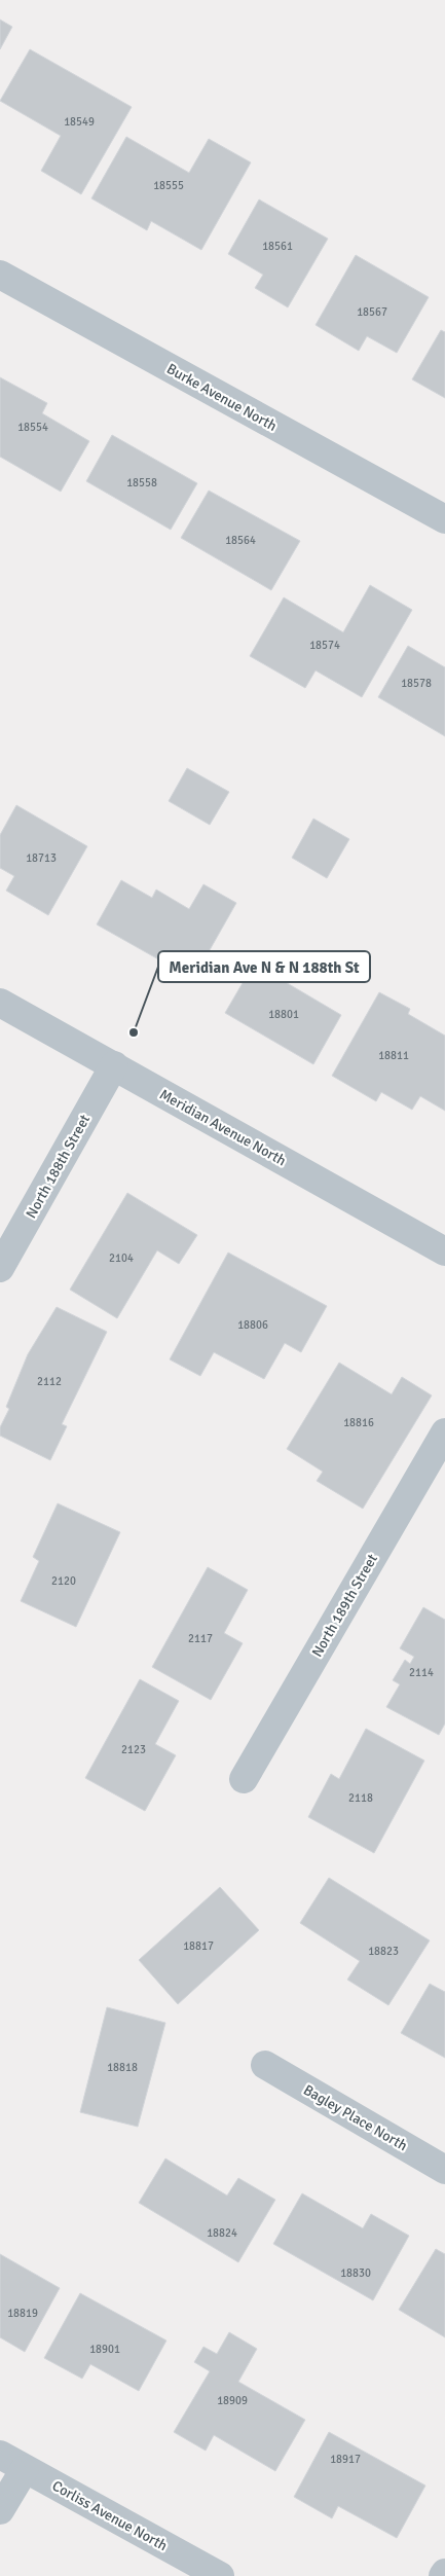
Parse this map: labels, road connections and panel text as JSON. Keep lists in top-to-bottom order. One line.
{"streets":{"street":["Burke Avenue North","Meridian Avenue North","North 188th Street","North 189th Street","Bagley Place North","Corliss Avenue North"]},"crossings":[["Meridian Avenue North","North 188th Street"]],"places":["Meridian Ave N & N 188th St"],"house_numbers":["18549","18555","18561","18567","18554","18558","18564","18574","18578","18713","18801","18811","2104","18806","2112","18816","2120","2117","2114","2123","2118","18817","18823","18818","18824","18830","18819","18901","18909","18917"]}
